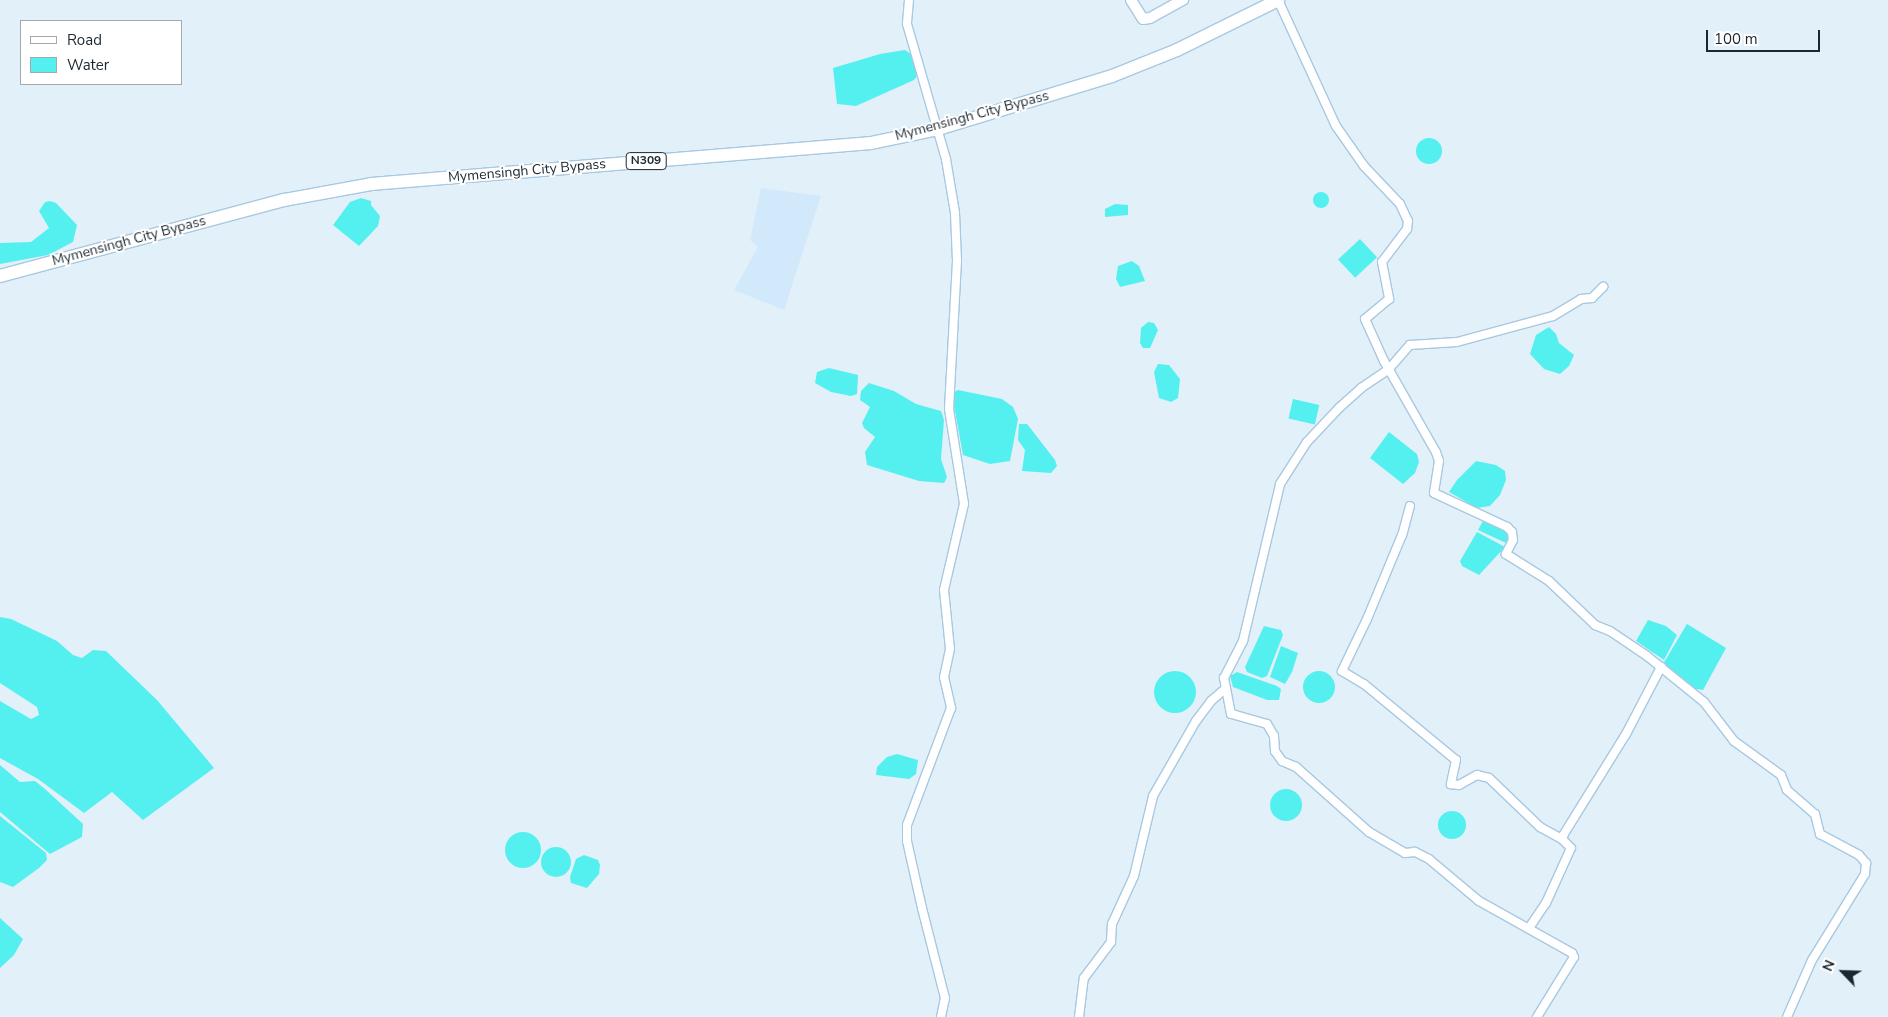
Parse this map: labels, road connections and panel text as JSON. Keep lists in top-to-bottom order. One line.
{"streets":{"highway":["Mymensingh City Bypass","N309"]},"legend":["Road","Water"],"scale_bar":"100 m","north":"top left"}
